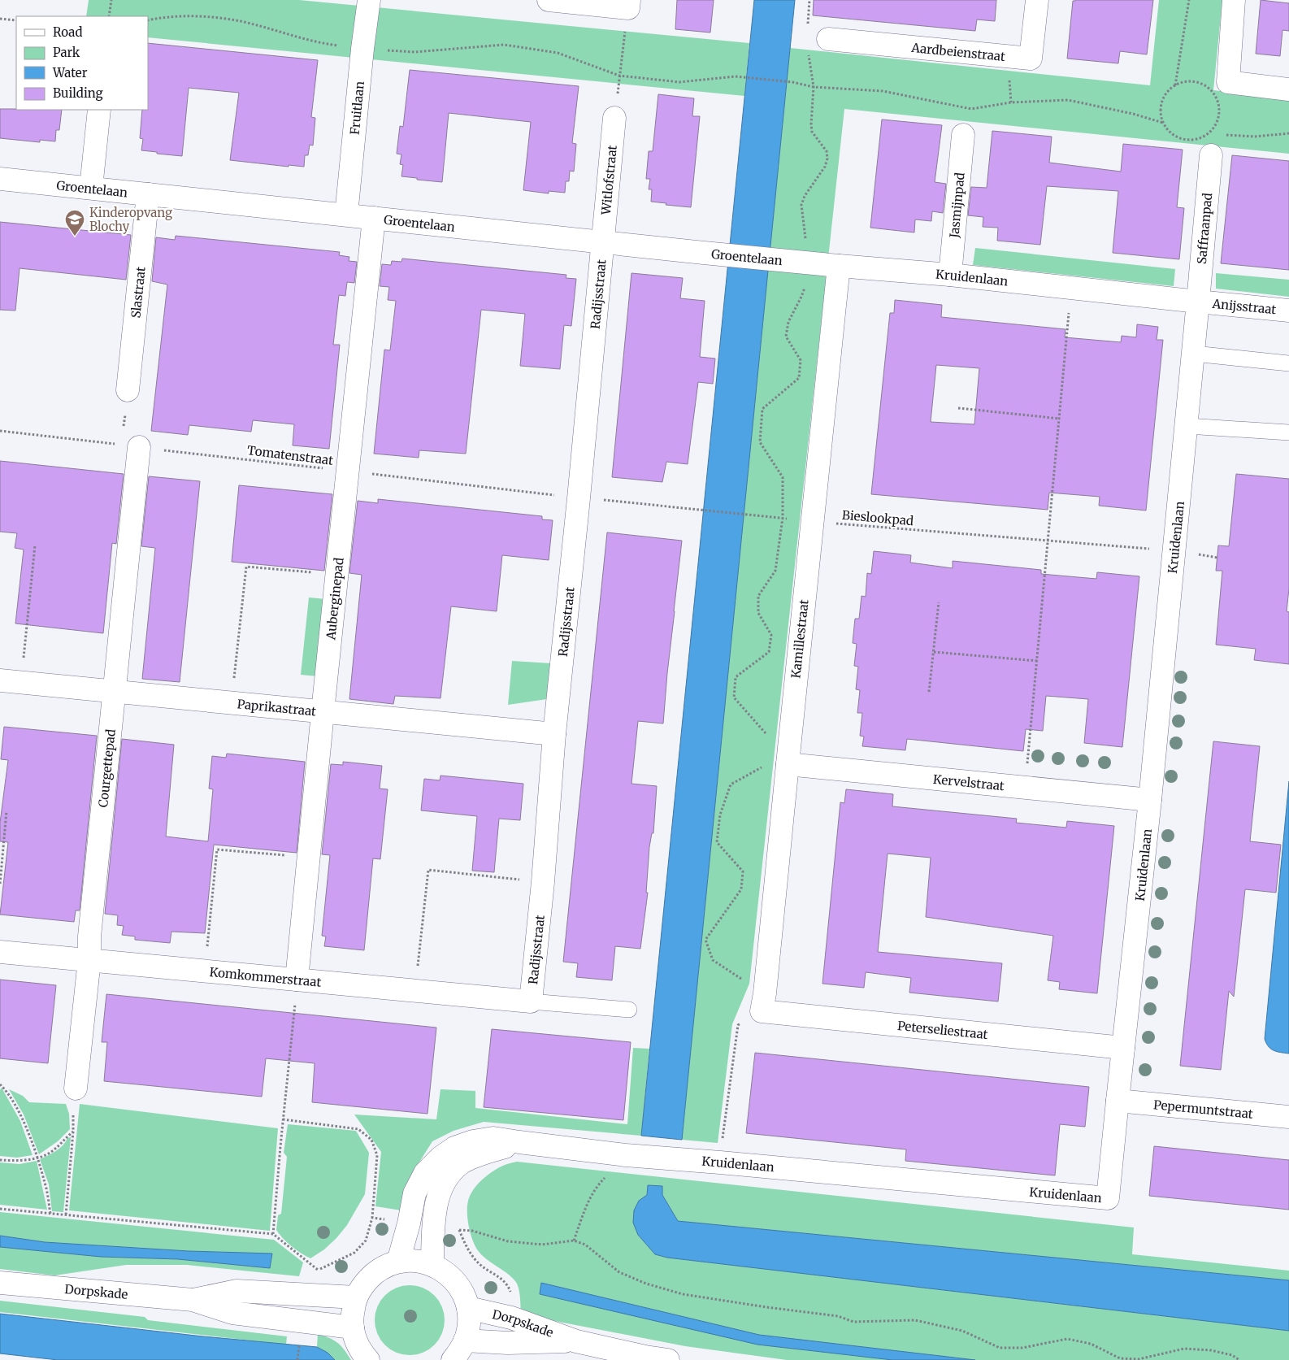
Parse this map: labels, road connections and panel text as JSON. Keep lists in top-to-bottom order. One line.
{"streets":{"street":["Aardbeienstraat","Fruitlaan","Witlofstraat","Groentelaan","Jasmijnpad","Saffraanpad","Kruidenlaan","Slastraat","Radijsstraat","Anijsstraat","Auberginepad","Kamillestraat","Paprikastraat","Courgettepad","Kervelstraat","Komkommerstraat","Peterseliestraat","Pepermuntstraat","Dorpskade"],"path":["Tomatenstraat","Bieslookpad"]},"crossings":[["Fruitlaan","Groentelaan"],["Witlofstraat","Groentelaan"],["Witlofstraat","Radijsstraat"],["Groentelaan","Kruidenlaan"],["Groentelaan","Slastraat"],["Groentelaan","Radijsstraat"],["Groentelaan","Auberginepad"],["Groentelaan","Kamillestraat"],["Jasmijnpad","Kruidenlaan"],["Saffraanpad","Kruidenlaan"],["Saffraanpad","Anijsstraat"],["Kruidenlaan","Anijsstraat"],["Kruidenlaan","Bieslookpad"],["Kruidenlaan","Kamillestraat"],["Kruidenlaan","Kervelstraat"],["Kruidenlaan","Peterseliestraat"],["Kruidenlaan","Pepermuntstraat"],["Radijsstraat","Tomatenstraat"],["Radijsstraat","Bieslookpad"],["Radijsstraat","Paprikastraat"],["Radijsstraat","Komkommerstraat"],["Tomatenstraat","Bieslookpad"],["Tomatenstraat","Auberginepad"],["Tomatenstraat","Courgettepad"],["Bieslookpad","Kamillestraat"],["Auberginepad","Paprikastraat"],["Auberginepad","Komkommerstraat"],["Kamillestraat","Kervelstraat"],["Kamillestraat","Peterseliestraat"],["Paprikastraat","Courgettepad"],["Courgettepad","Komkommerstraat"]],"places":{"school or university":["Kinderopvang Blochy"]},"legend":["Road","Park","Water","Building"]}
